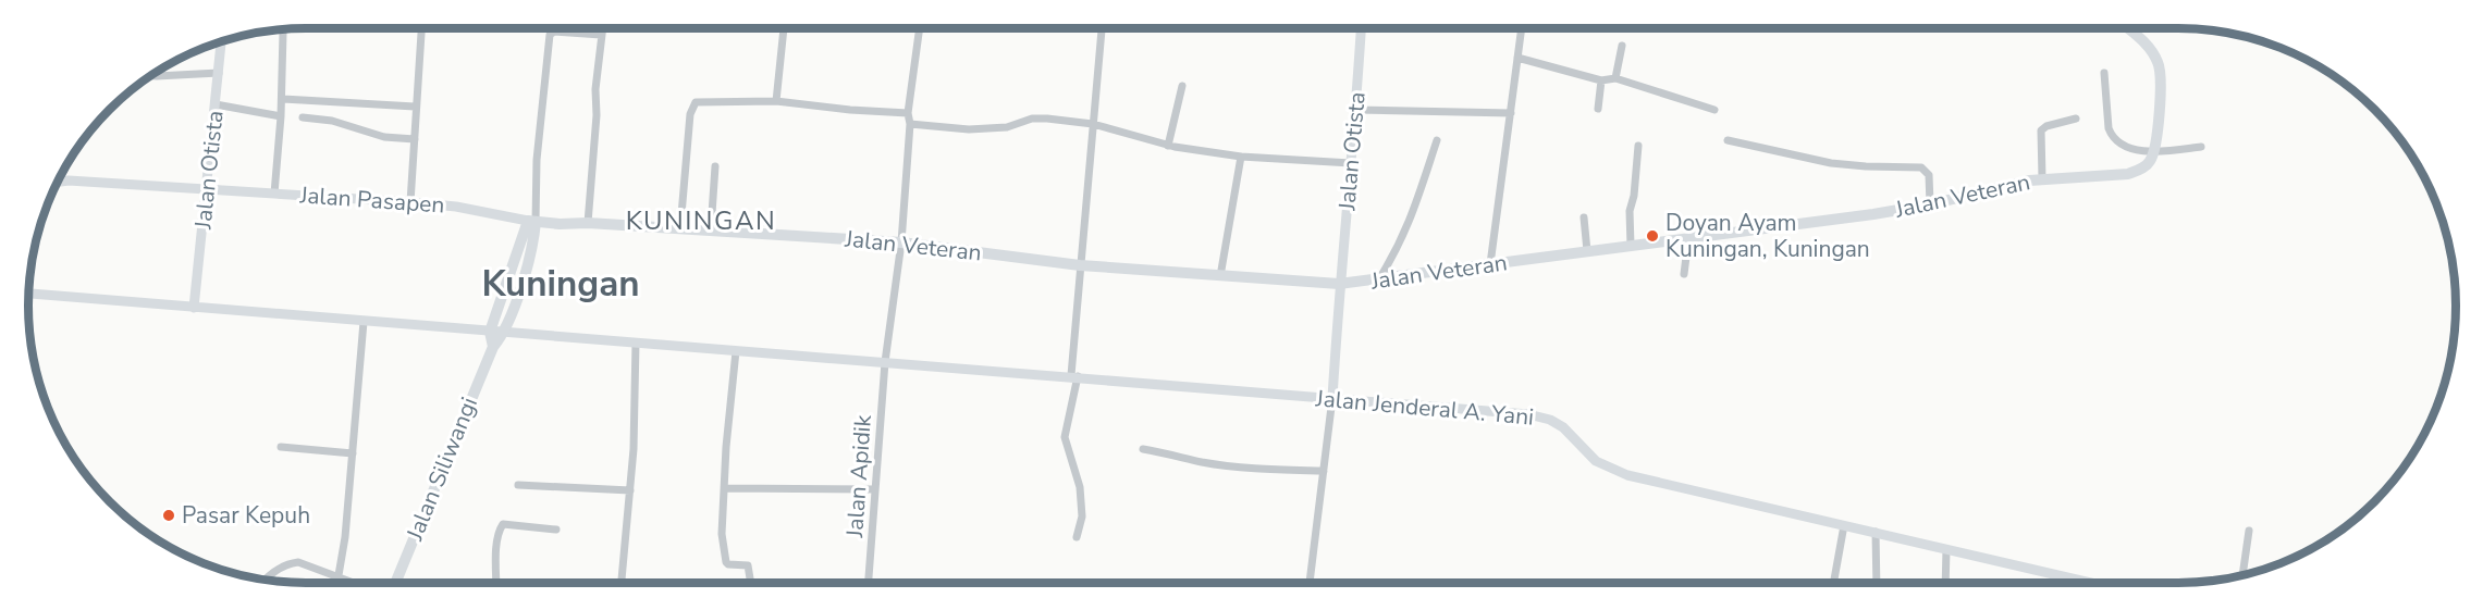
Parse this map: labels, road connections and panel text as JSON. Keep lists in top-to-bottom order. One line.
{"streets":{"main road":["Jalan Otista","Jalan Veteran","Jalan Pasapen","Jalan Jenderal A. Yani","Jalan Siliwangi"],"street":["Jalan Apidik"]},"crossings":[["Jalan Otista","Jalan Veteran"],["Jalan Otista","Jalan Pasapen"],["Jalan Otista","Jalan Jenderal A. Yani"],["Jalan Veteran","Jalan Pasapen"],["Jalan Veteran","Jalan Siliwangi"],["Jalan Veteran","Jalan Apidik"],["Jalan Pasapen","Jalan Siliwangi"],["Jalan Jenderal A. Yani","Jalan Siliwangi"],["Jalan Jenderal A. Yani","Jalan Apidik"]],"districts":["KUNINGAN","Kuningan"],"places":["Doyan Ayam Kuningan, Kuningan","Pasar Kepuh"]}
